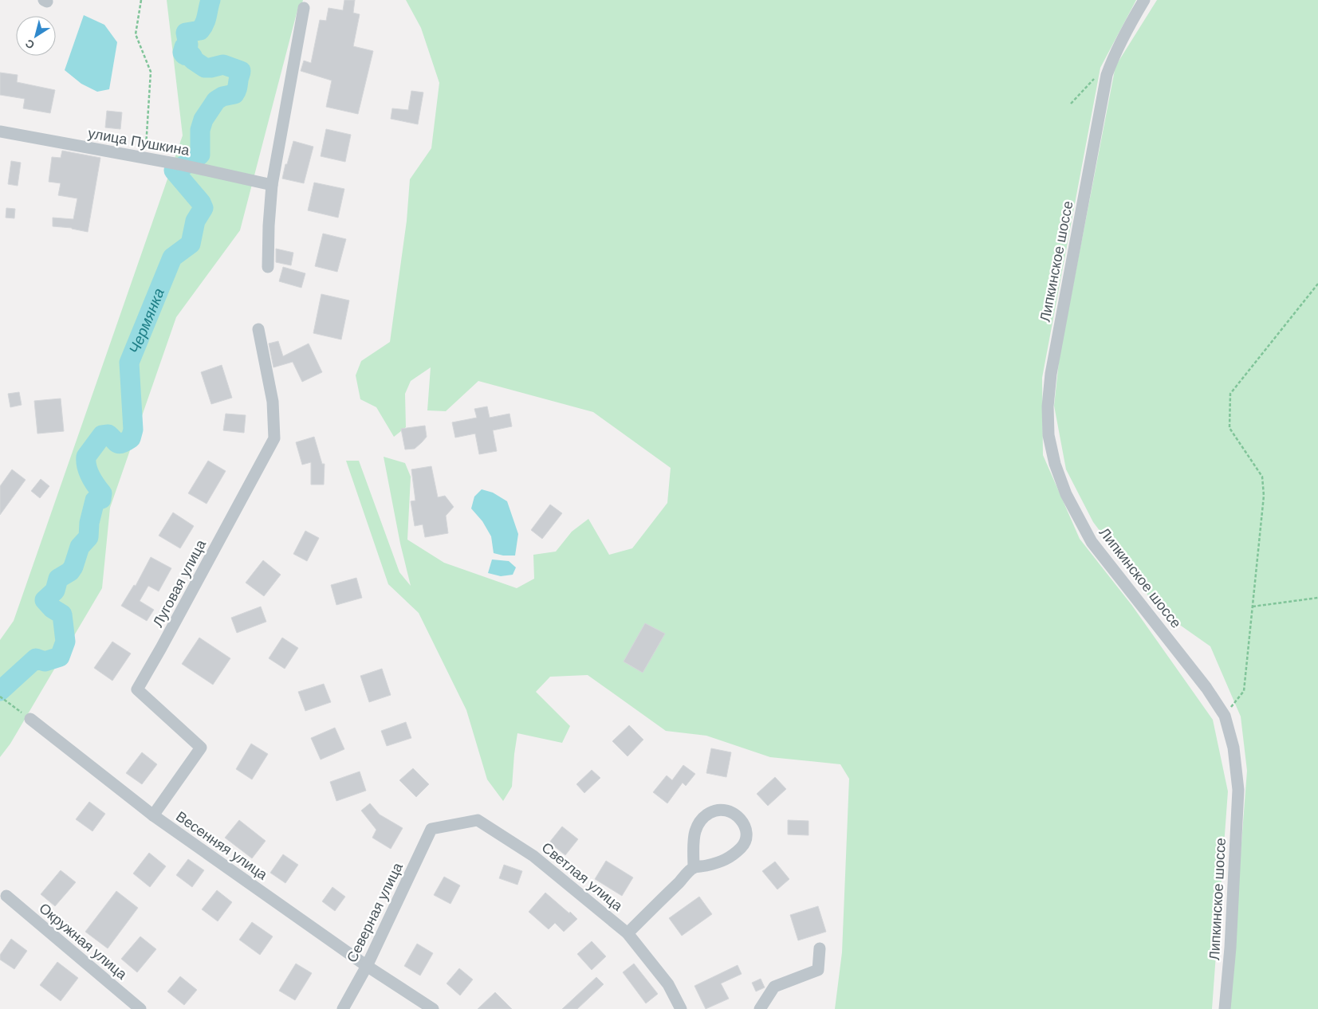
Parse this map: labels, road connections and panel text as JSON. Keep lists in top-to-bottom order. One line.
{"streets":{"street":["улица Пушкина","Липкинское шоссе","Луговая улица","Весенняя улица","Светлая улица","Северная улица","Окружная улица"]},"crossings":[["Луговая улица","Весенняя улица"],["Весенняя улица","Северная улица"],["Светлая улица","Северная улица"]],"water":["Чермянка"],"north":"bottom left"}
